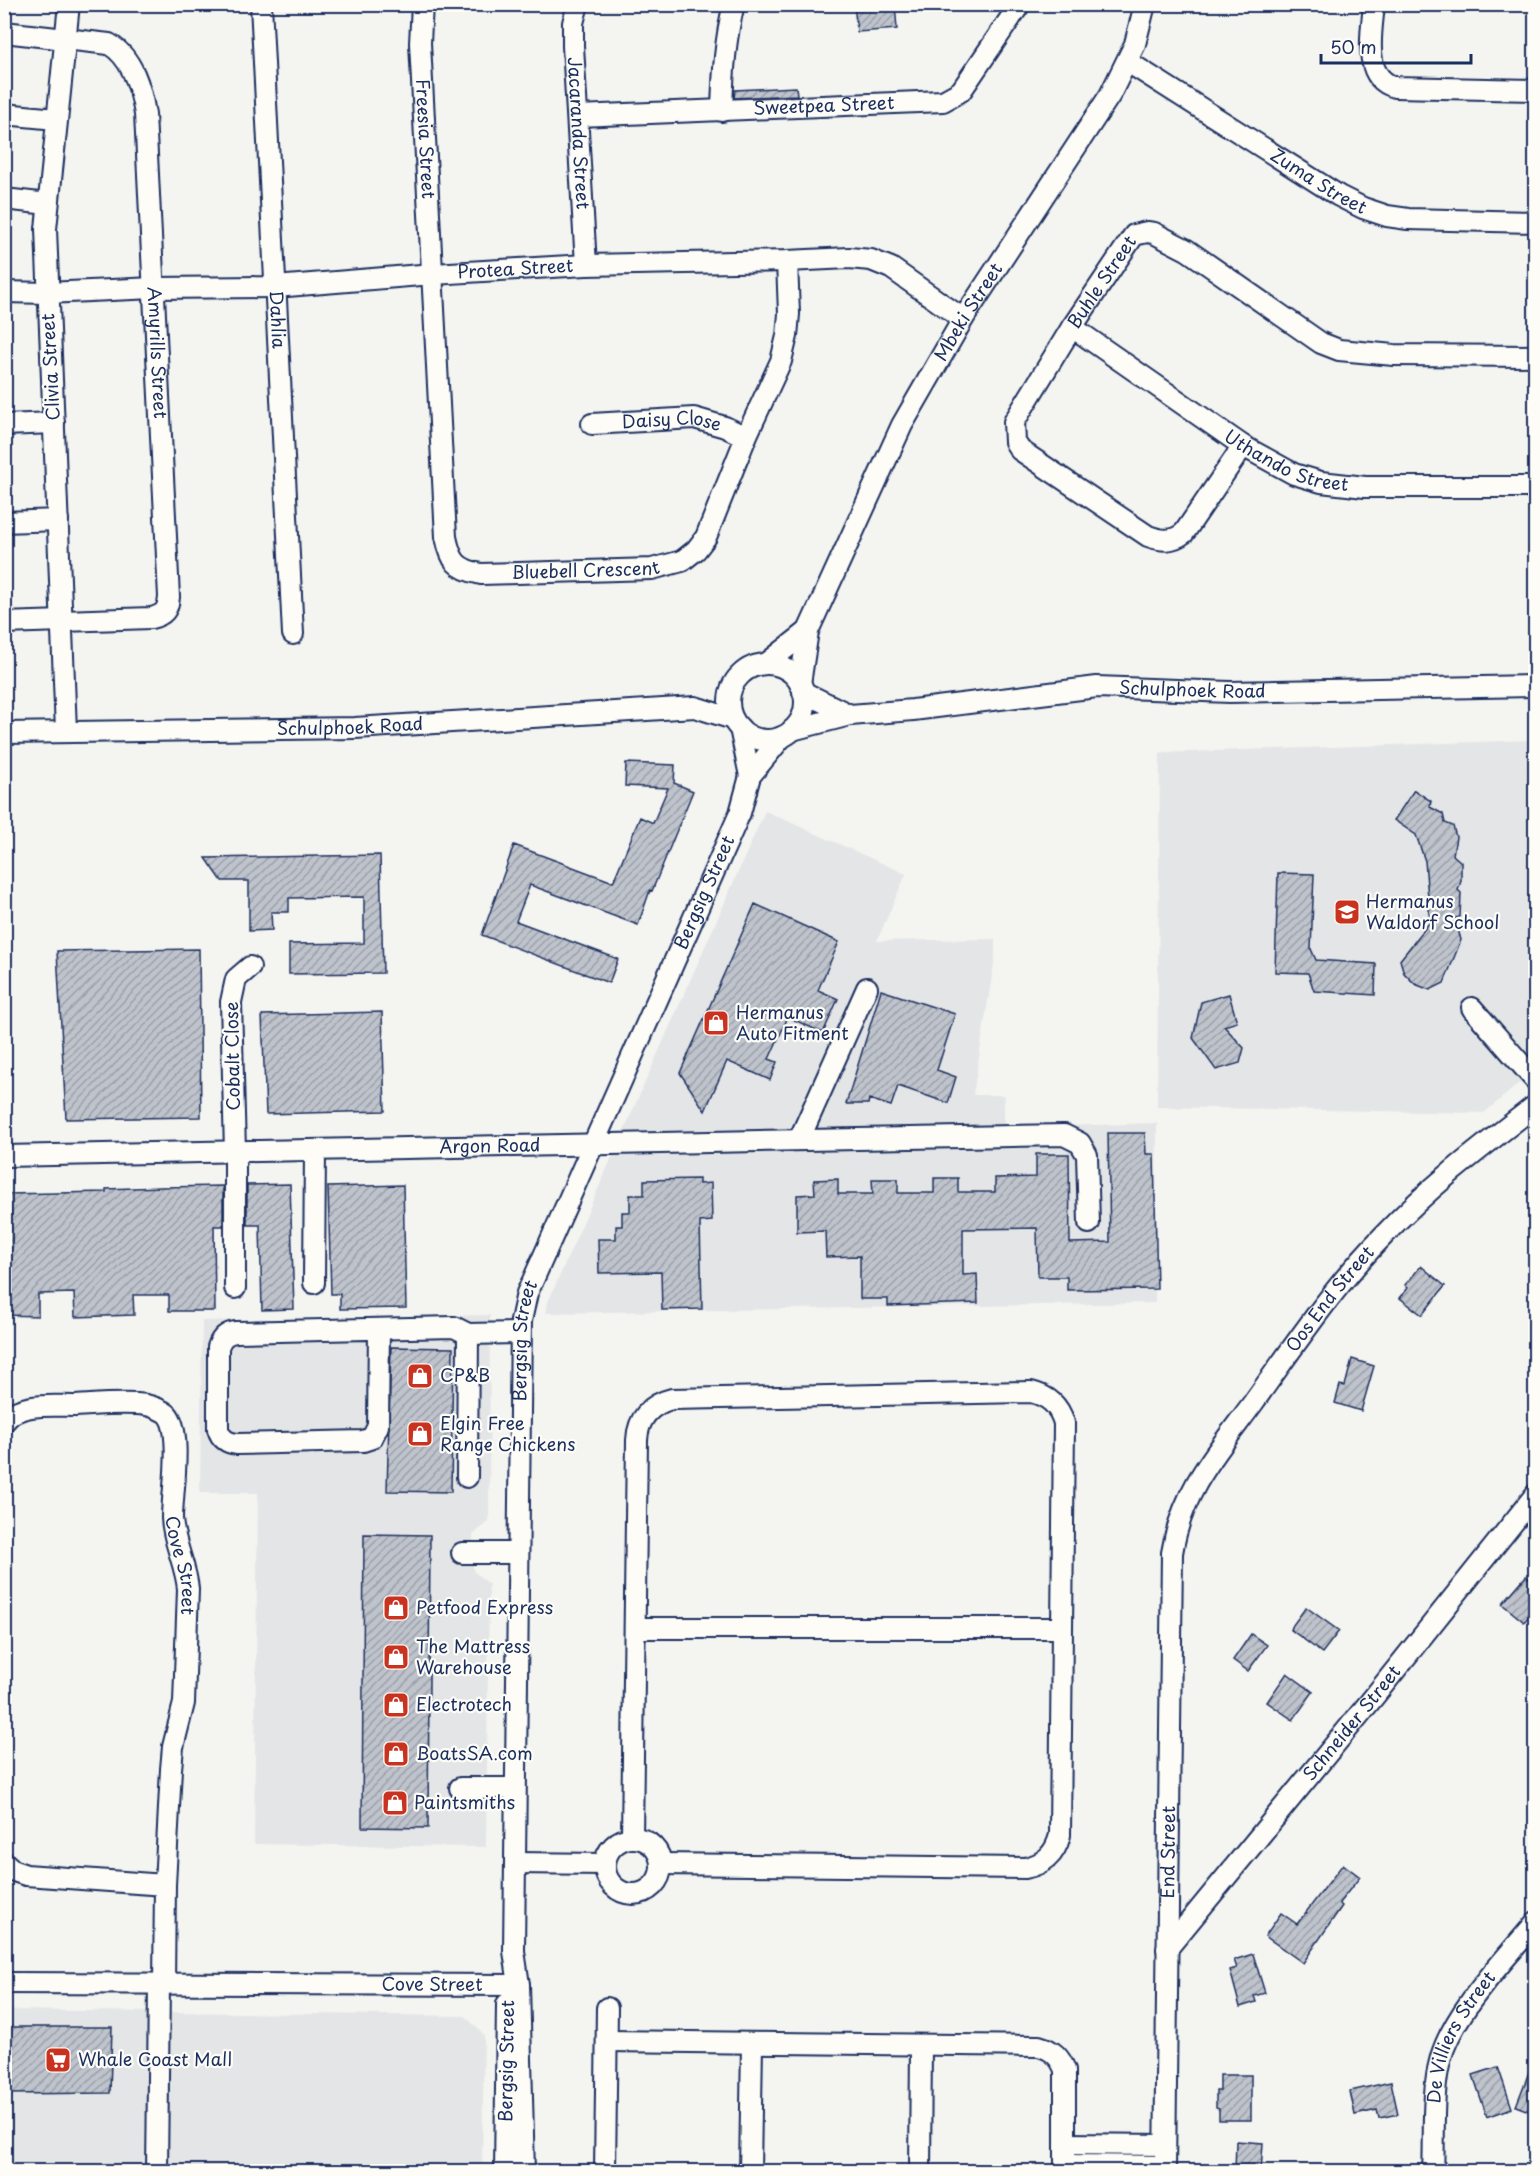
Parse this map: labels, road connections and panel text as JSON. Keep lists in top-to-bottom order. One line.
{"streets":{"street":["Sweetpea Street","Jacaranda Street","Freesia Street","Zuma Street","Protea Street","Buhle Street","Mbeki Street","Dahlia","Amyrills Street","Clivia Street","Daisy Close","Uthando Street","Bluebell Crescent","Schulphoek Road","Bergsig Street","Cobalt Close","Argon Road","Oos End Street","Cove Street","Schneider Street","End Street","De Villiers Street"]},"crossings":[["Sweetpea Street","Jacaranda Street"],["Jacaranda Street","Protea Street"],["Freesia Street","Protea Street"],["Freesia Street","Bluebell Crescent"],["Zuma Street","Mbeki Street"],["Protea Street","Mbeki Street"],["Protea Street","Dahlia"],["Protea Street","Amyrills Street"],["Protea Street","Clivia Street"],["Protea Street","Bluebell Crescent"],["Buhle Street","Uthando Street"],["Mbeki Street","Schulphoek Road"],["Mbeki Street","Bergsig Street"],["Amyrills Street","Clivia Street"],["Clivia Street","Schulphoek Road"],["Daisy Close","Bluebell Crescent"],["Schulphoek Road","Bergsig Street"],["Bergsig Street","Argon Road"],["Bergsig Street","Cove Street"],["Cobalt Close","Argon Road"],["Oos End Street","End Street"],["Schneider Street","End Street"]],"places":{"school or university":["Hermanus Waldorf School"],"shop":["Hermanus Auto Fitment","CP&B","Elgin Free Range Chickens","Petfood Express","The Mattress Warehouse","Electrotech","BoatsSA.com","Paintsmiths"],"supermarket":["Whale Coast Mall"]},"scale_bar":"50 m"}
